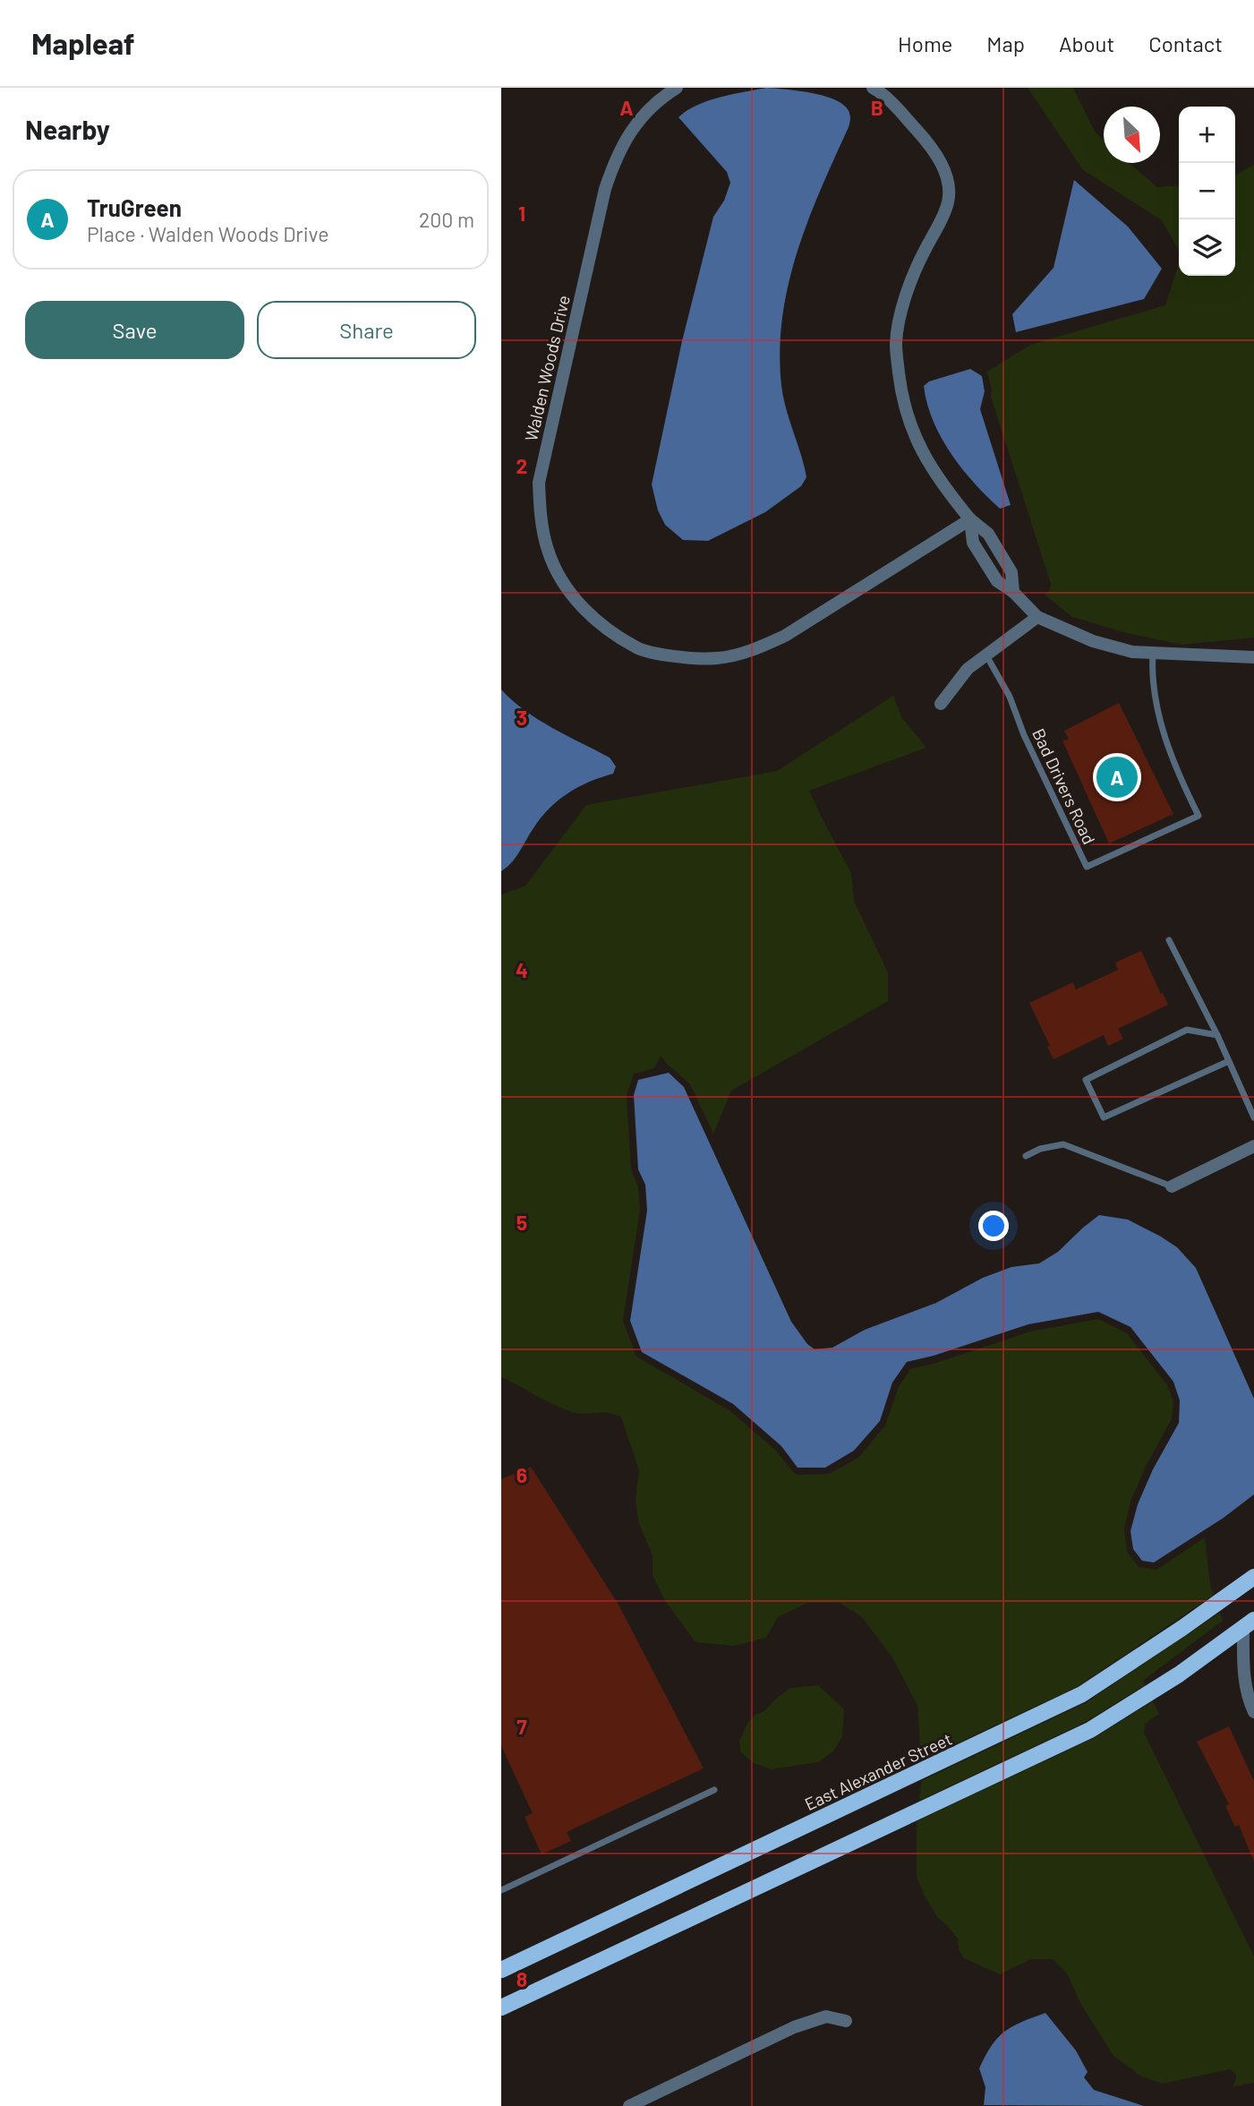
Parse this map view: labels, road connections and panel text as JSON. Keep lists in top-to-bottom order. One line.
{"streets":{"main road":["East Alexander Street"],"street":["Walden Woods Drive"],"lane":["Bad Drivers Road"]},"north":"bottom right","page":{"header":"Mapleaf","nav":["Home","Map","About","Contact"],"heading":"Nearby","map_buttons":["+","−"],"list":[{"mark":"A","name":"TruGreen","note":"Place · Walden Woods Drive","value":"200 m"}],"buttons":["Save","Share"],"pins":"A"},"grid":{"columns":["A","B"],"rows":["1","2","3","4","5","6","7","8"]}}
